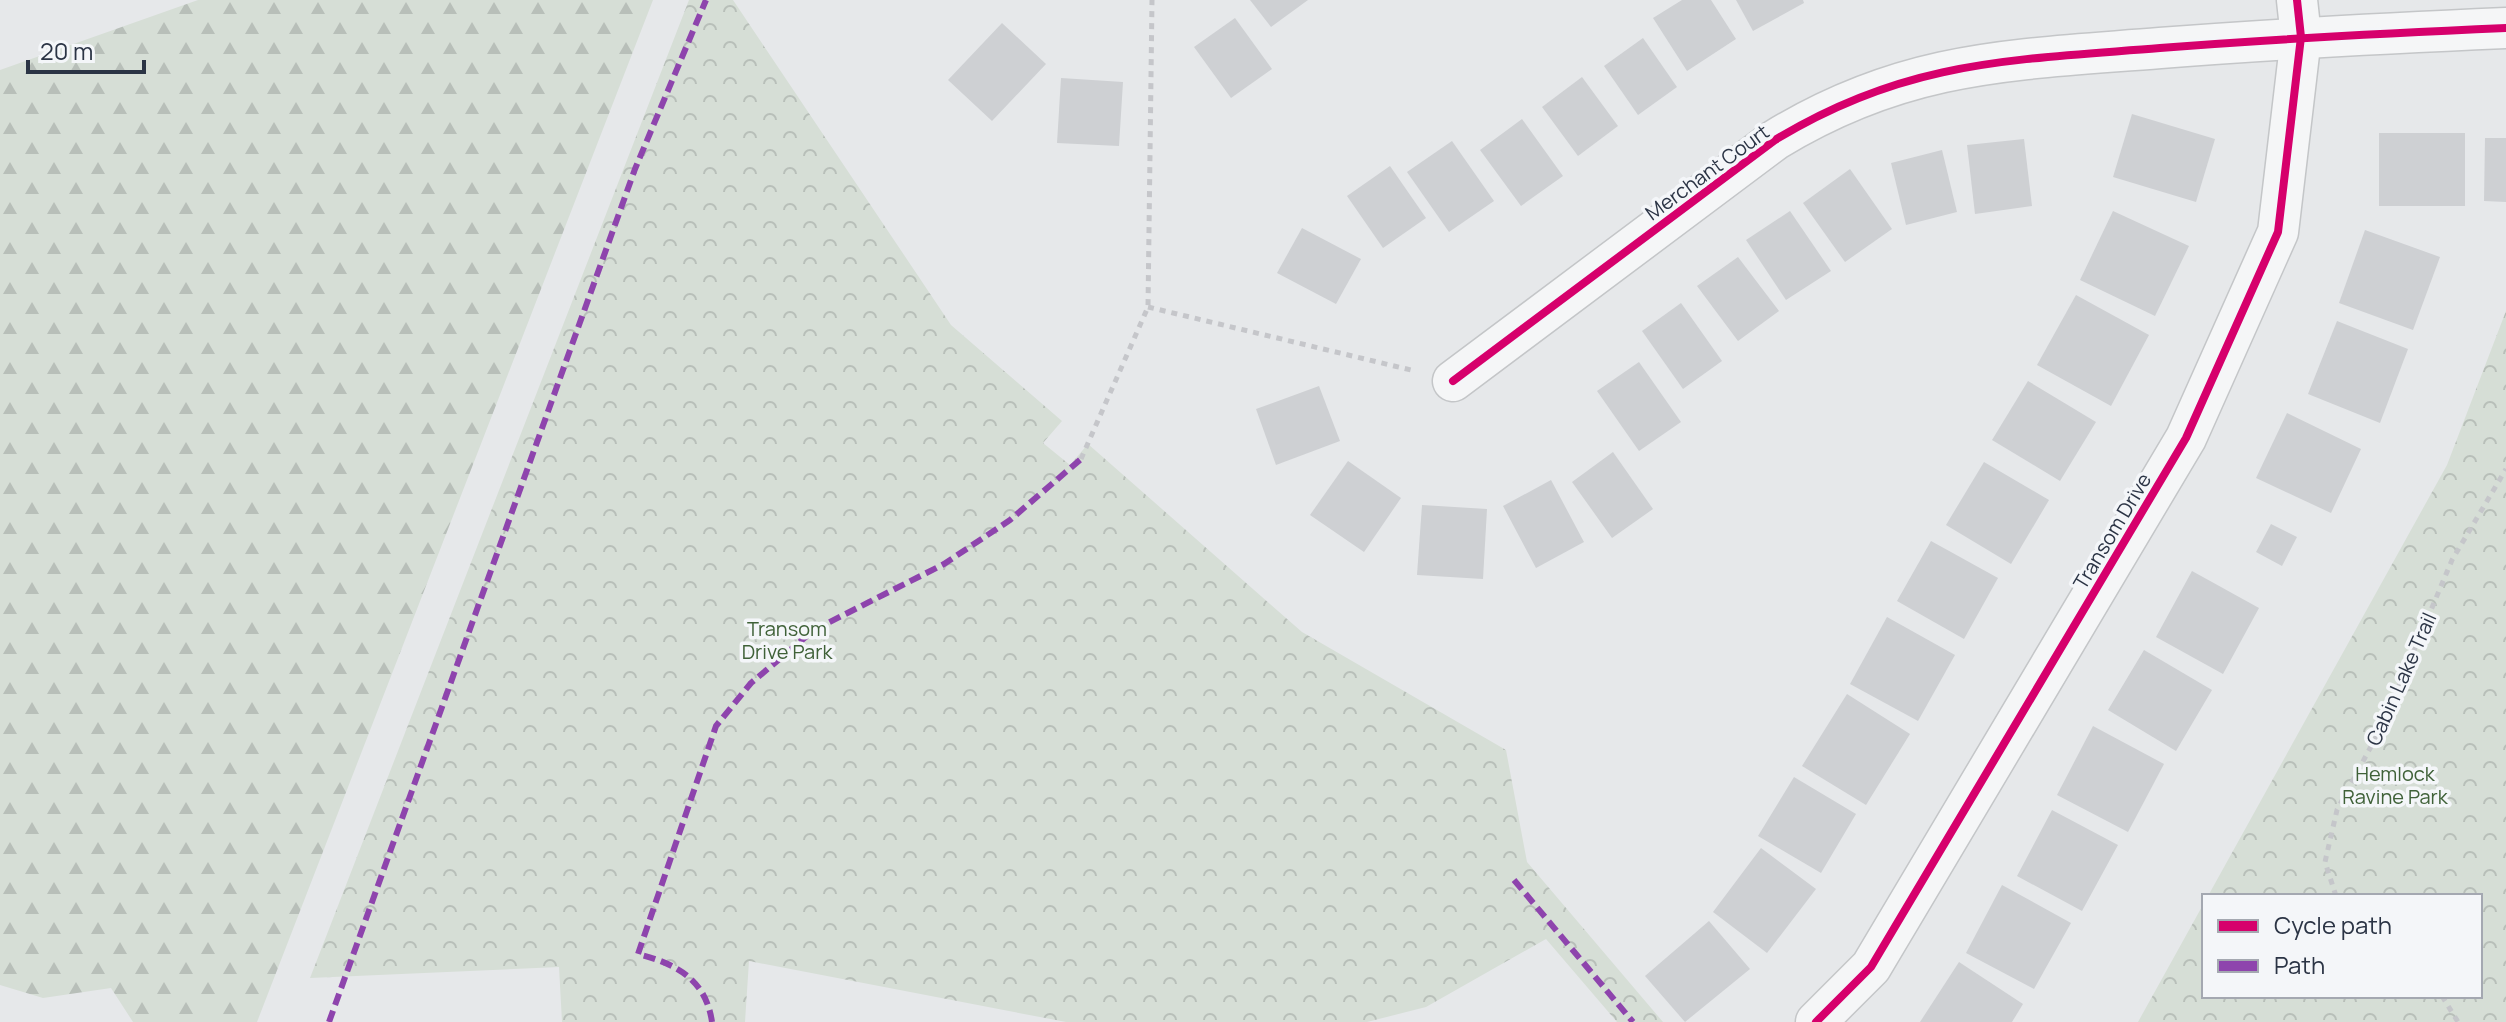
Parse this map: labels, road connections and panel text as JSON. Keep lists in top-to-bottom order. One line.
{"streets":{"street":["Merchant Court","Transom Drive"],"path":["Cabin Lake Trail"]},"crossings":[["Merchant Court","Transom Drive"]],"parks":["Transom Drive Park","Hemlock Ravine Park"],"legend":["Cycle path","Path"],"scale_bar":"20 m"}
